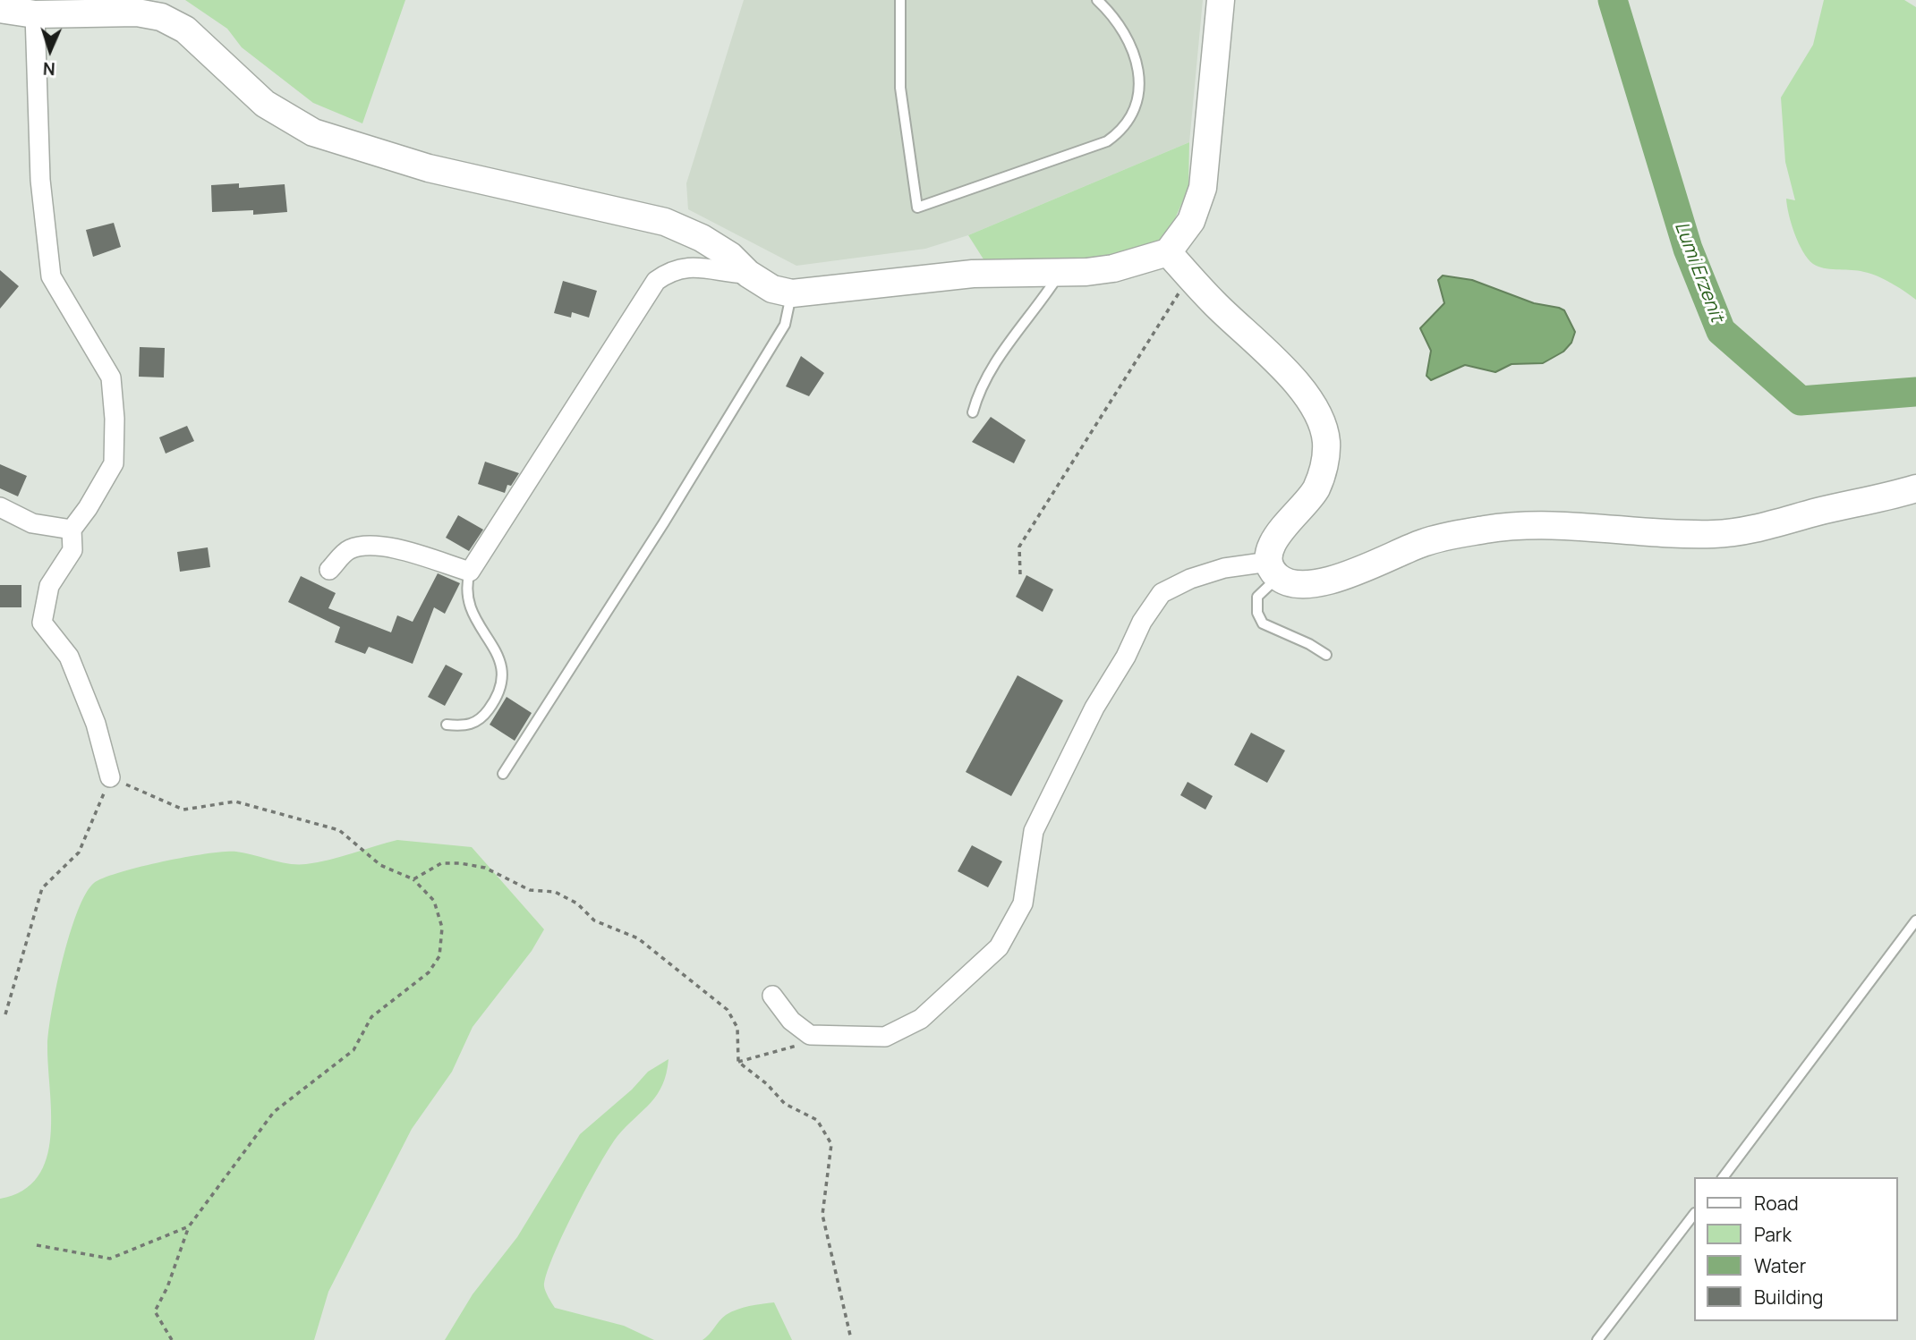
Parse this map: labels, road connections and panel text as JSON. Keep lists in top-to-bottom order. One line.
{"water":["Lumi Erzenit"],"legend":["Road","Park","Water","Building"],"north":"bottom"}
